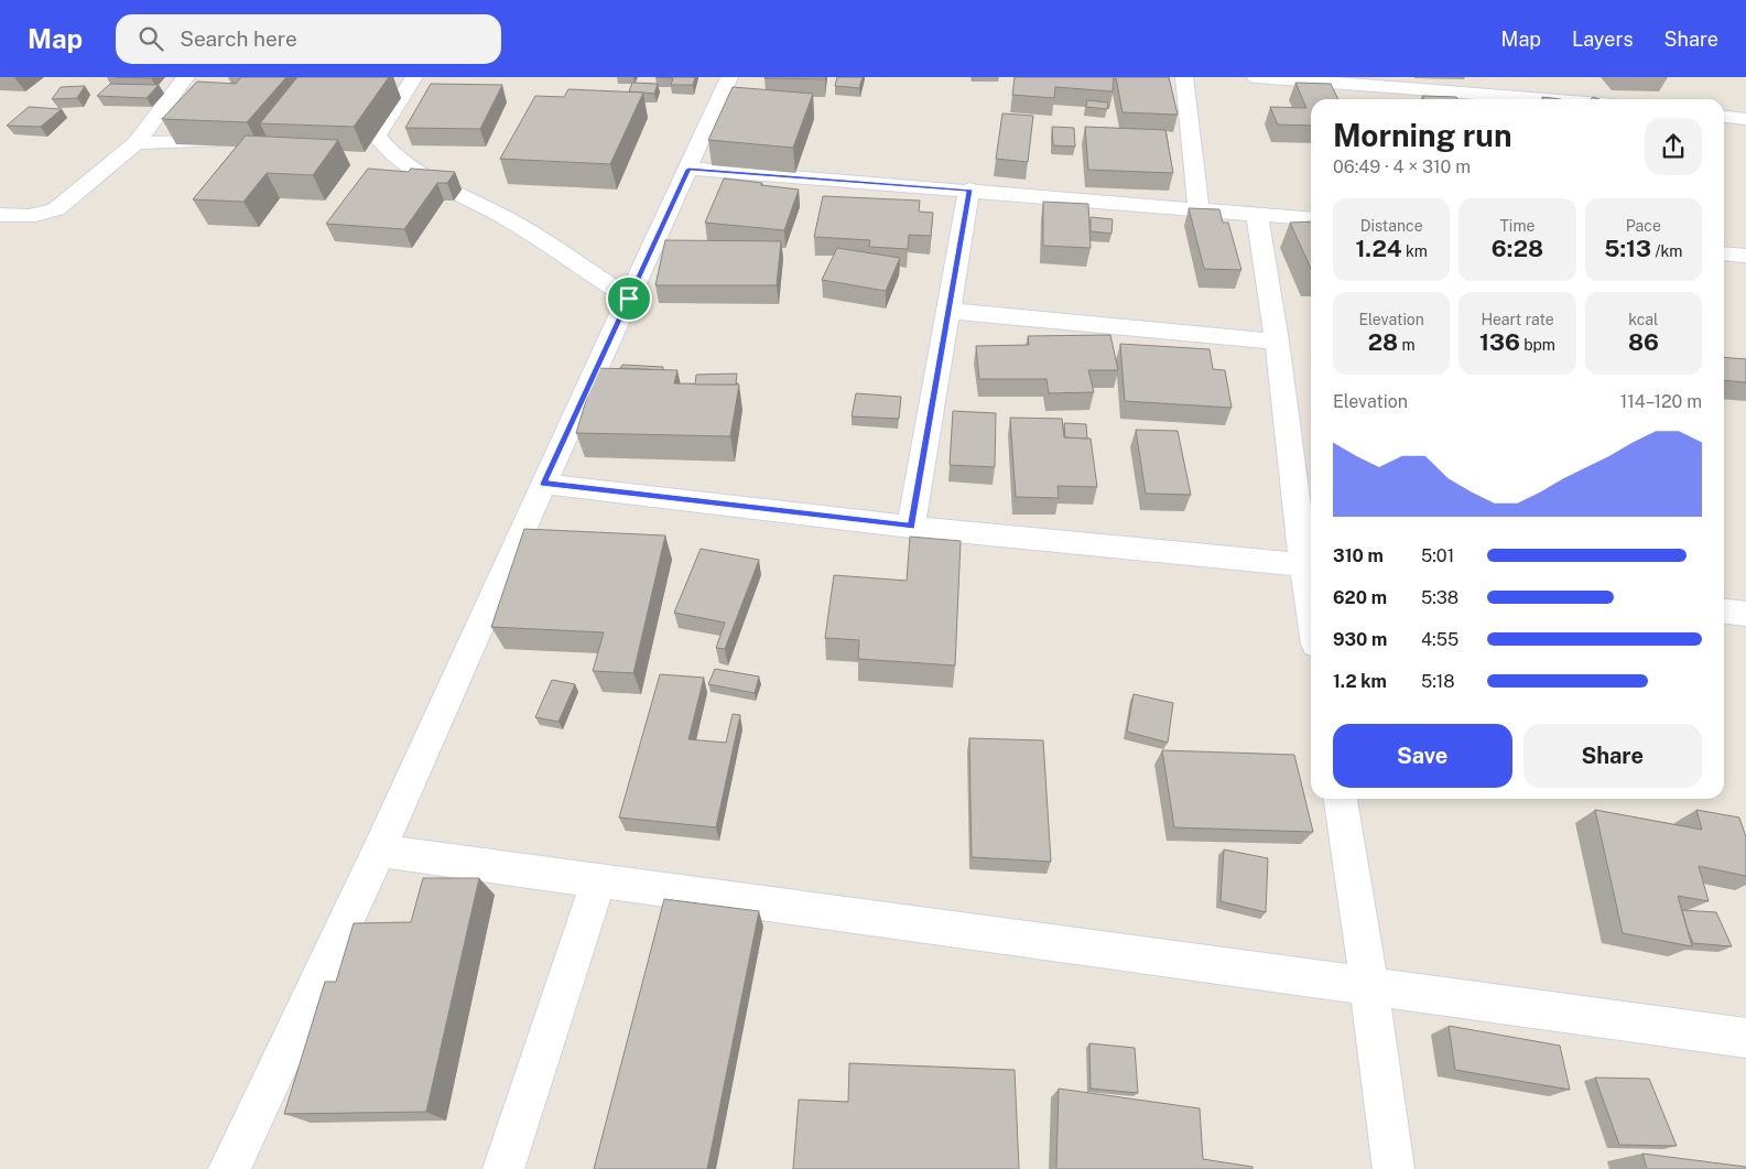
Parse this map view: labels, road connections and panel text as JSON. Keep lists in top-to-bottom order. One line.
{"page":{"header":"Map","search":"Search here","nav":["Map","Layers","Share"],"heading":["Morning run","06:49 · 4 × 310 m"],"stats":[["Distance","1.24 km"],["Time","6:28"],["Pace","5:13 /km"],["Elevation","28 m"],["Heart rate","136 bpm"],["kcal","86"]],"chart":["Elevation","114–120 m"],"list":[{"name":"310 m","note":"5:01"},{"name":"620 m","note":"5:38"},{"name":"930 m","note":"4:55"},{"name":"1.2 km","note":"5:18"}],"buttons":["Save","Share"]}}
